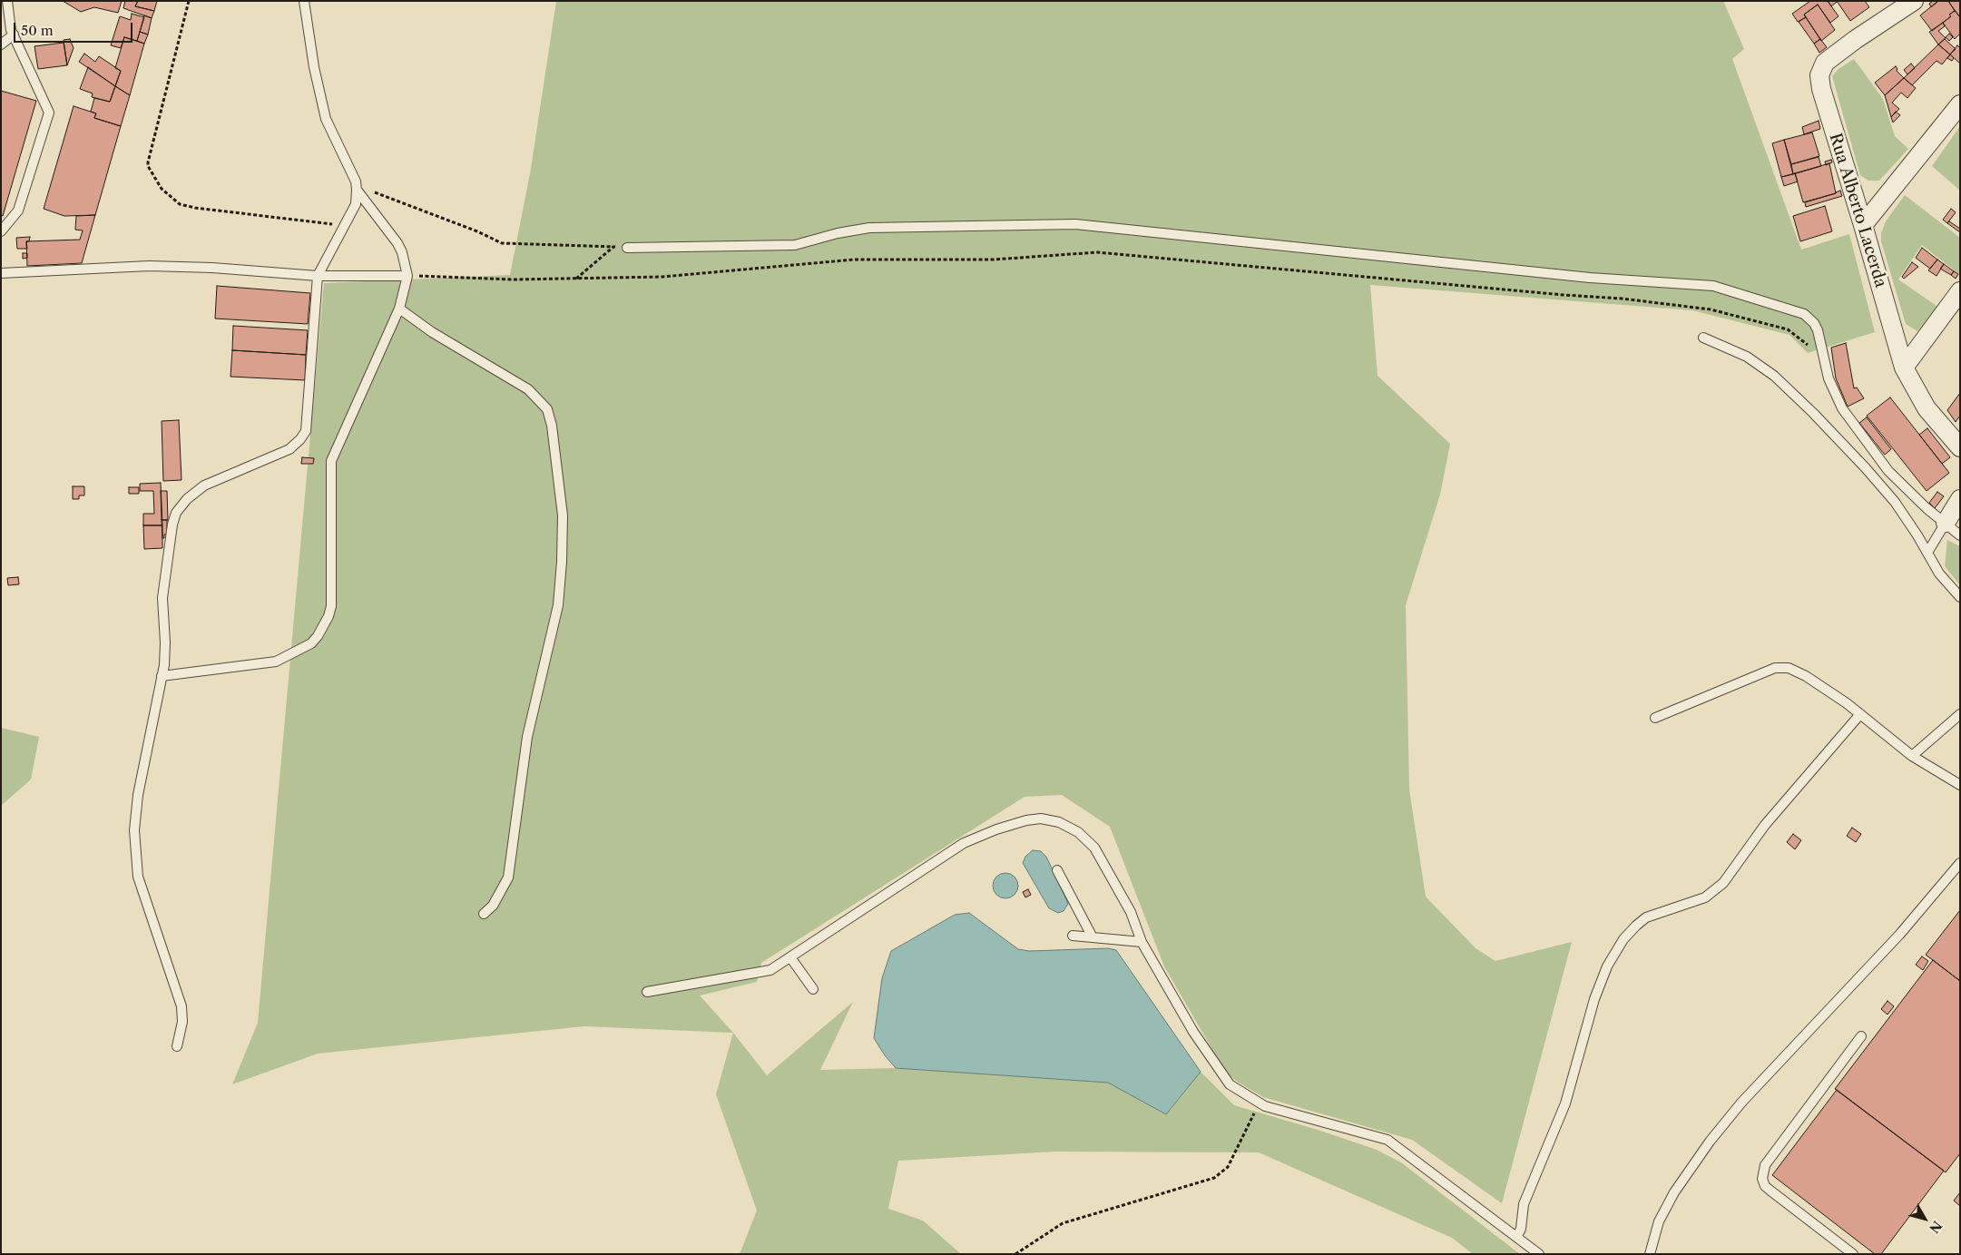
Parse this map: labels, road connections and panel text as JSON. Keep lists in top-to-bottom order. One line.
{"streets":{"street":["Rua Alberto Lacerda"]},"scale_bar":"50 m","north":"bottom right"}
